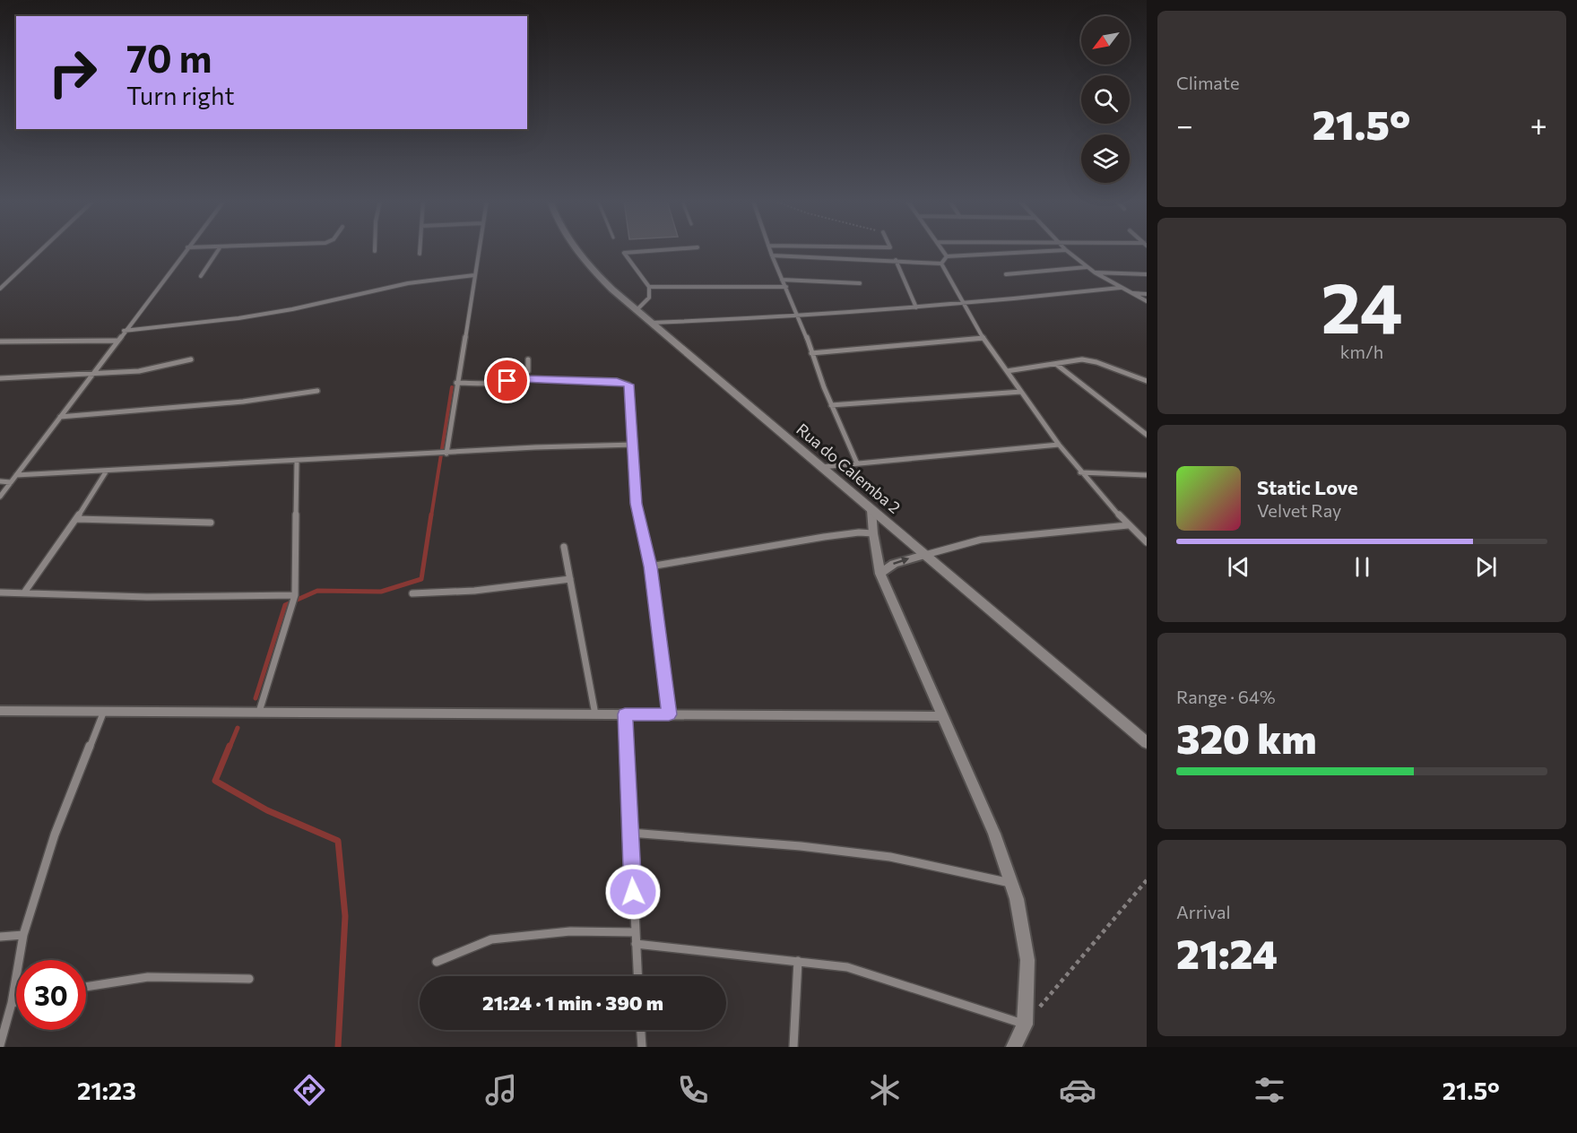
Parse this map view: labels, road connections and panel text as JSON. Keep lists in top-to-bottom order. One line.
{"streets":{"main road":["Rua do Calemba 2"]},"north":"bottom left","page":{"tile":["Climate",["24","km/h"],["Range · 64%","320 km"],["Arrival","21:24"]],"turn":["70 m","Turn right"],"heat":["−","21.5°","+"],"song":["Static Love","Velvet Ray"],"limit":"30","trip":"21:24 · 1 min · 390 m","tabs":["21:23","21.5°"]}}
